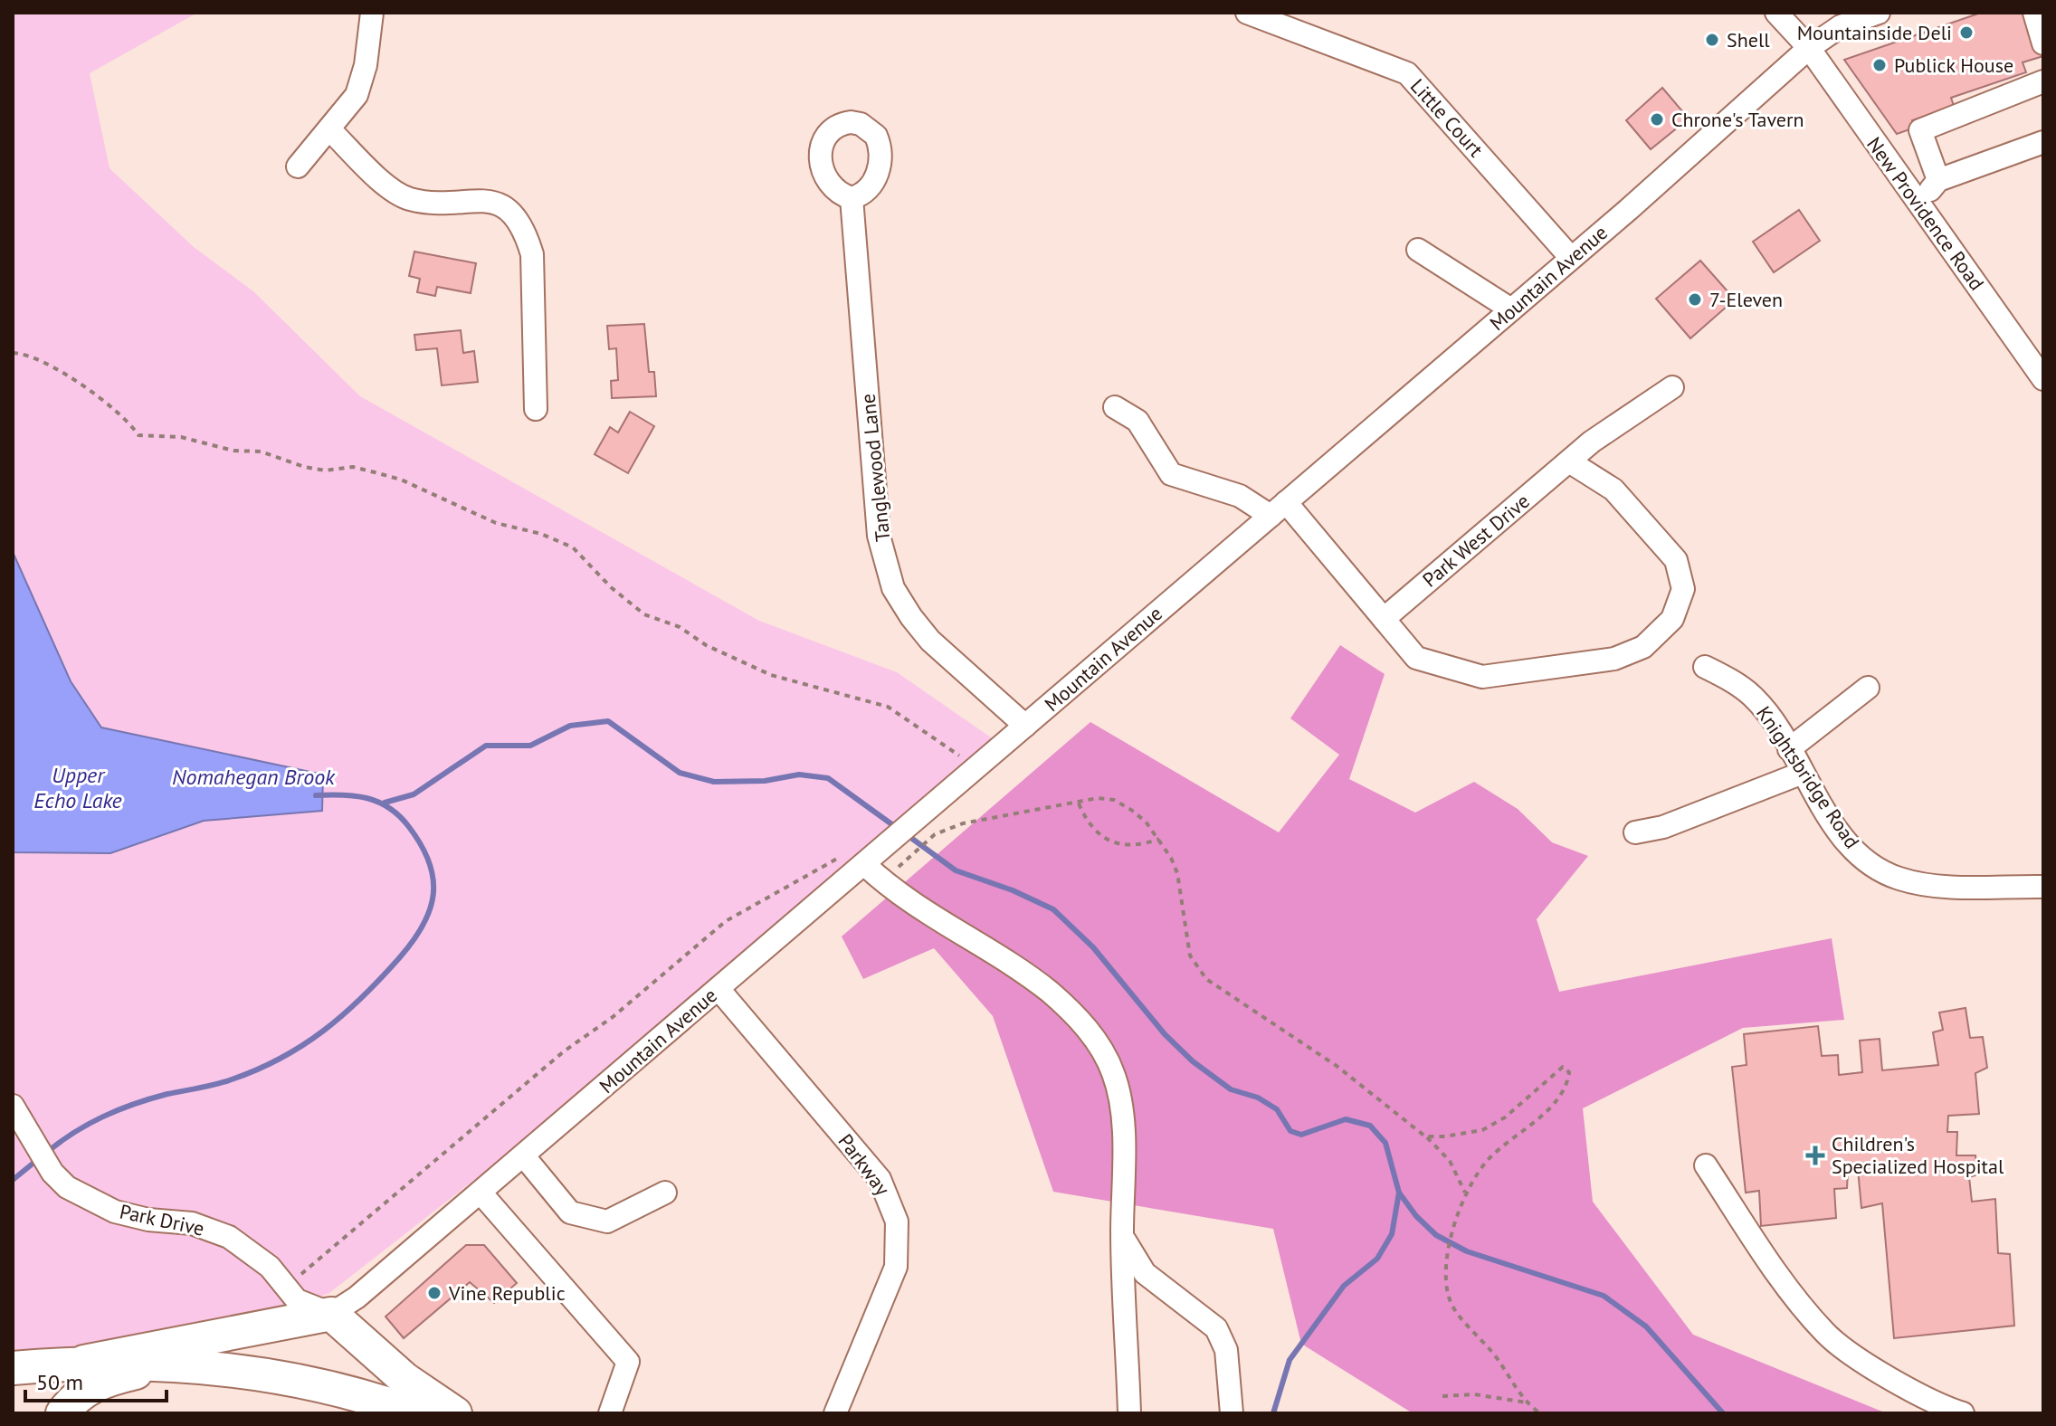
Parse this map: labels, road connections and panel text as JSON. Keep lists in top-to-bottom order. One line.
{"streets":{"street":["Little Court","New Providence Road","Mountain Avenue","Tanglewood Lane","Park West Drive","Knightsbridge Road","Parkway","Park Drive"]},"crossings":[["Little Court","Mountain Avenue"],["New Providence Road","Mountain Avenue"],["Mountain Avenue","Tanglewood Lane"],["Mountain Avenue","Parkway"],["Mountain Avenue","Park Drive"]],"water":["Upper Echo Lake","Nomahegan Brook"],"places":{"other":["Mountainside Deli","Shell","Publick House","Chrone's Tavern","7-Eleven","Vine Republic"],"health":["Children's Specialized Hospital"]},"scale_bar":"50 m"}
